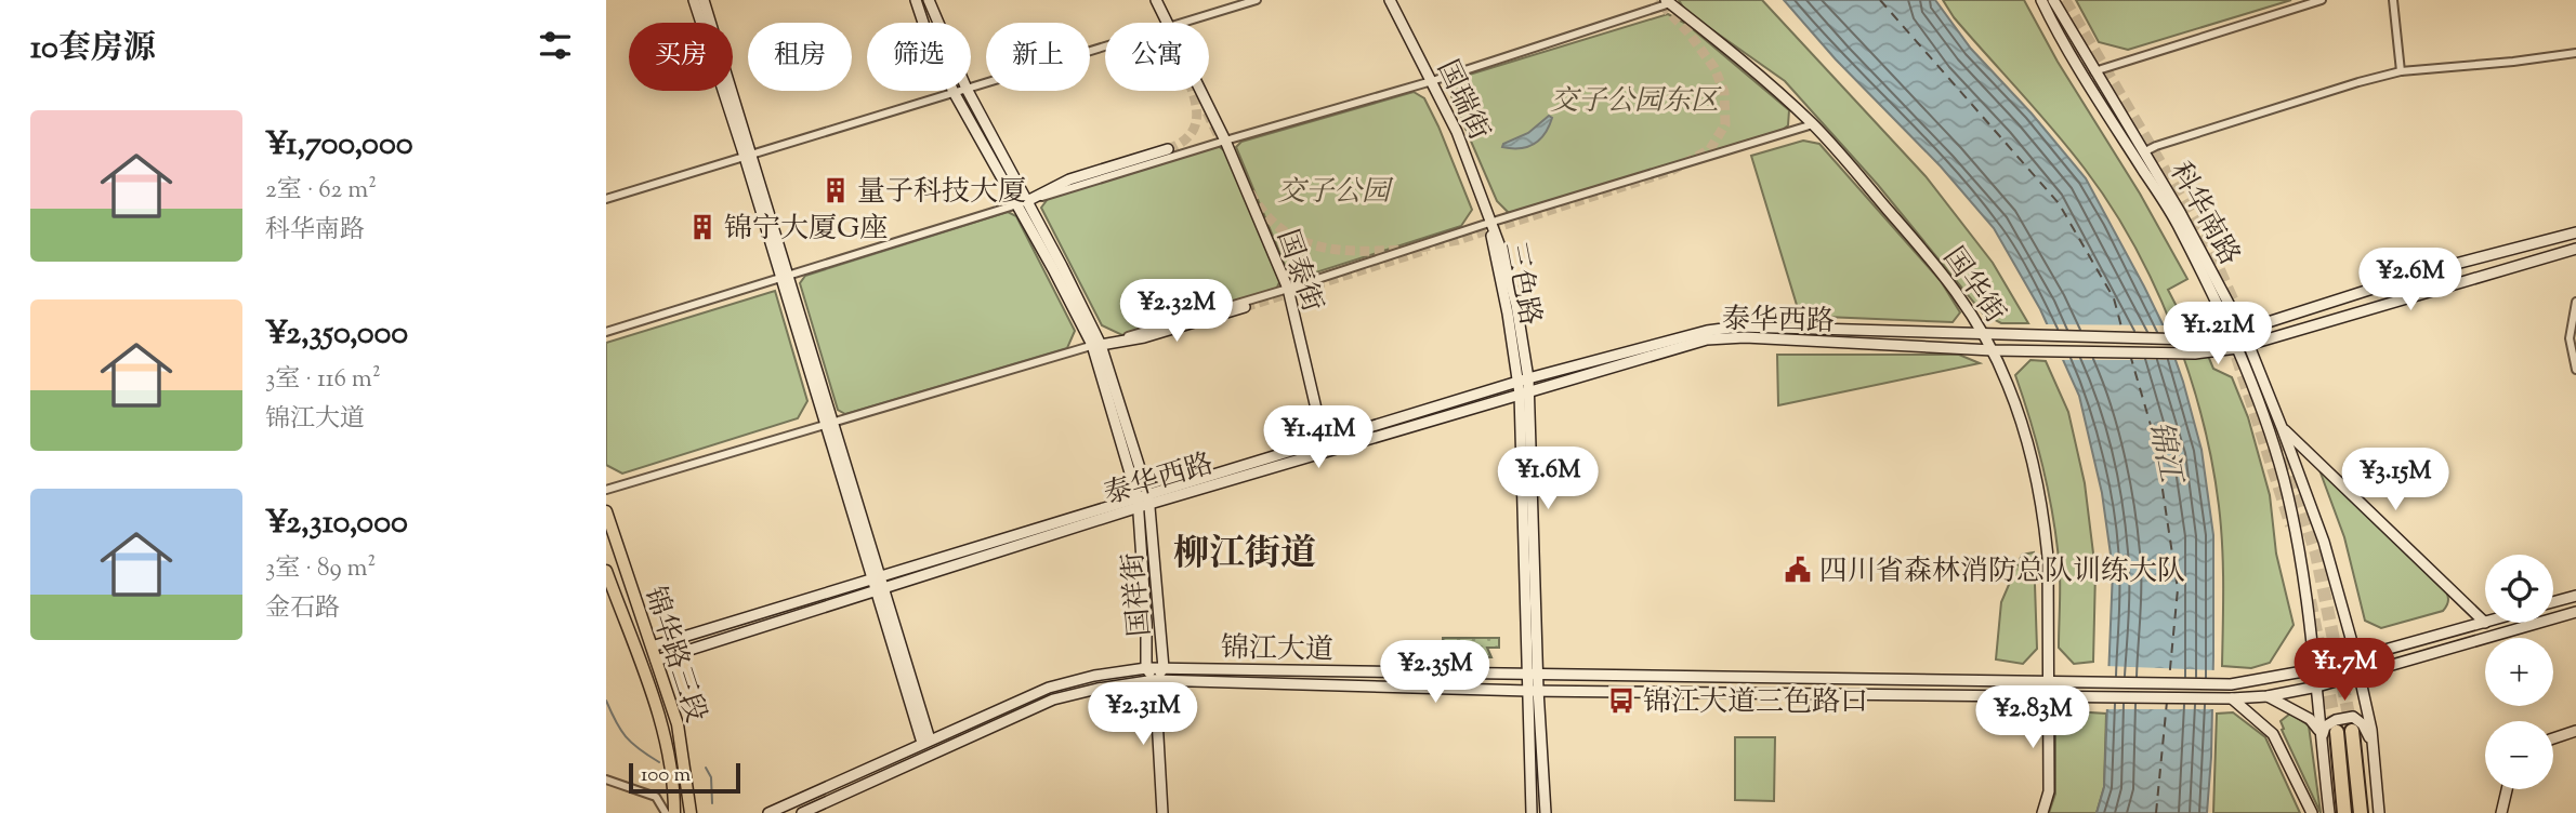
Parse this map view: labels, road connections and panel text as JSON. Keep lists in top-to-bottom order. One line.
{"streets":{"main road":["锦华路三段"],"street":["国瑞街","科华南路","国泰街","三色路","国华街","泰华西路","国祥街","锦江大道"]},"crossings":[["国瑞街","三色路"],["科华南路","泰华西路"],["科华南路","锦江大道"],["国泰街","泰华西路"],["三色路","泰华西路"],["三色路","锦江大道"],["国华街","泰华西路"],["国华街","锦江大道"],["泰华西路","国祥街"],["泰华西路","锦华路三段"],["国祥街","锦江大道"]],"districts":["柳江街道"],"water":["锦江"],"parks":["交子公园东区","交子公园"],"places":{"building":["量子科技大厦","锦宁大厦G座"],"public building":["四川省森林消防总队训练大队"],"bus stop":["锦江大道三色路口"]},"scale_bar":"100 m","page":{"heading":"10套房源","chip":["买房","租房","筛选","新上","公寓"],"list":[{"name":"¥1,700,000","note":"2室 · 62 m² · 科华南路"},{"name":"¥2,350,000","note":"3室 · 116 m² · 锦江大道"},{"name":"¥2,310,000","note":"3室 · 89 m² · 金石路"}],"price":["¥2.6M","¥2.32M","¥1.21M","¥1.41M","¥1.6M","¥3.15M","¥1.7M","¥2.35M","¥2.31M","¥2.83M"],"map_buttons":["+","−"],"scale":"100 m"}}
